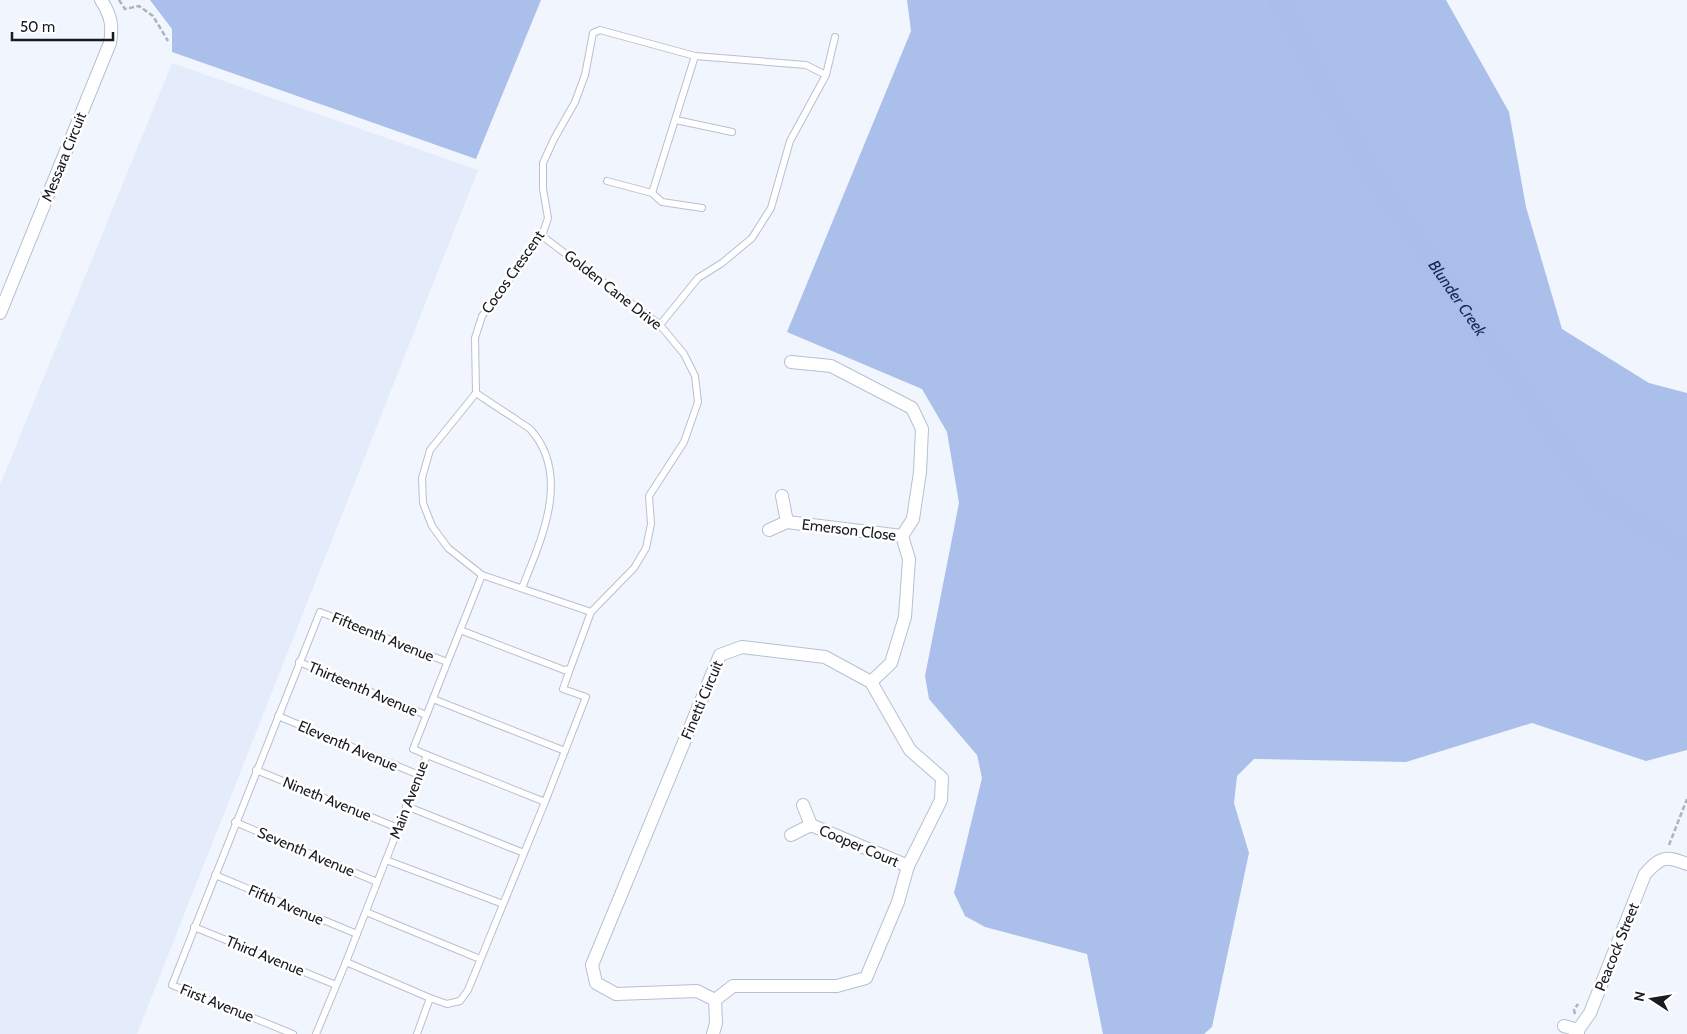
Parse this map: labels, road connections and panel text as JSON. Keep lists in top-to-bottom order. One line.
{"streets":{"street":["Messara Circuit","Emerson Close","Finetti Circuit","Cooper Court","Peacock Street"],"lane":["Cocos Crescent","Golden Cane Drive","Fifteenth Avenue","Thirteenth Avenue","Eleventh Avenue","Nineth Avenue","Main Avenue","Seventh Avenue","Fifth Avenue","Third Avenue","First Avenue"]},"crossings":[["Cocos Crescent","Golden Cane Drive"],["Cocos Crescent","Main Avenue"],["Emerson Close","Finetti Circuit"],["Fifteenth Avenue","Thirteenth Avenue"],["Fifteenth Avenue","Main Avenue"],["Thirteenth Avenue","Main Avenue"],["Eleventh Avenue","Main Avenue"],["Nineth Avenue","Main Avenue"],["Main Avenue","Seventh Avenue"],["Main Avenue","Fifth Avenue"],["Main Avenue","Third Avenue"],["Third Avenue","First Avenue"]],"water":["Blunder Creek"],"scale_bar":"50 m","north":"left"}
